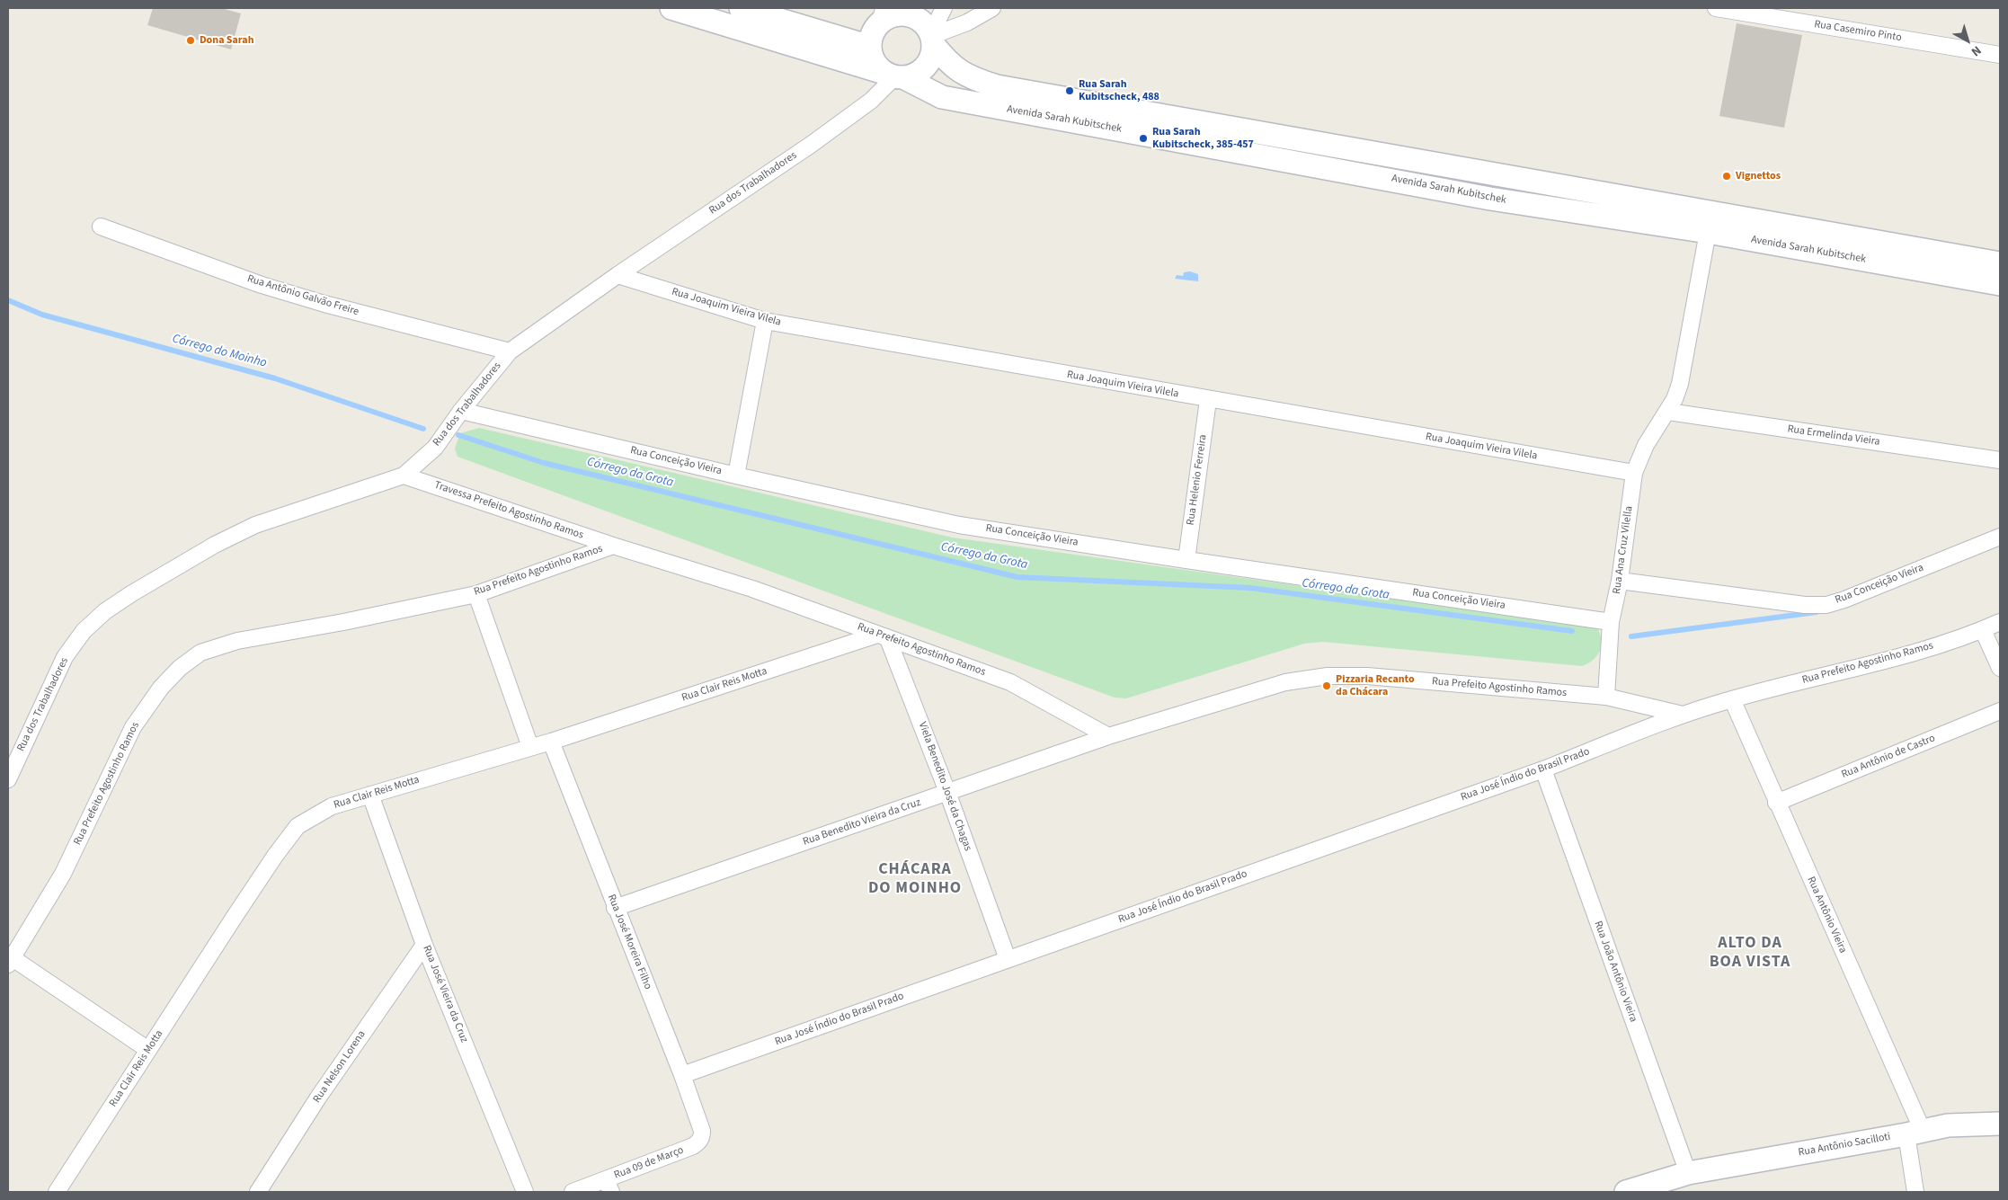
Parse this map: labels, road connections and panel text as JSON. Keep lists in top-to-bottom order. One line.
{"streets":{"main road":["Avenida Sarah Kubitschek","Rua Antônio Sacilloti"],"street":["Rua Casemiro Pinto","Rua dos Trabalhadores","Rua Antônio Galvão Freire","Rua Joaquim Vieira Vilela","Rua Ermelinda Vieira","Rua Conceição Vieira","Rua Helenio Ferreira","Travessa Prefeito Agostinho Ramos","Rua Ana Cruz Vilella","Rua Prefeito Agostinho Ramos","Rua Clair Reis Motta","Rua Antônio de Castro","Rua José Índio do Brasil Prado","Viela Benedito José da Chagas","Rua Benedito Vieira da Cruz","Rua Antônio Vieira","Rua José Moreira Filho","Rua João Antônio Vieira","Rua José Vieira da Cruz","Rua Nelson Lorena","Rua 09 de Março"]},"crossings":[["Avenida Sarah Kubitschek","Rua dos Trabalhadores"],["Avenida Sarah Kubitschek","Rua Ana Cruz Vilella"],["Rua dos Trabalhadores","Rua Antônio Galvão Freire"],["Rua dos Trabalhadores","Rua Joaquim Vieira Vilela"],["Rua dos Trabalhadores","Rua Conceição Vieira"],["Rua dos Trabalhadores","Travessa Prefeito Agostinho Ramos"],["Rua Joaquim Vieira Vilela","Rua Helenio Ferreira"],["Rua Joaquim Vieira Vilela","Rua Ana Cruz Vilella"],["Rua Ermelinda Vieira","Rua Ana Cruz Vilella"],["Rua Conceição Vieira","Rua Helenio Ferreira"],["Rua Conceição Vieira","Rua Ana Cruz Vilella"],["Travessa Prefeito Agostinho Ramos","Rua Prefeito Agostinho Ramos"],["Rua Ana Cruz Vilella","Rua Prefeito Agostinho Ramos"],["Rua Prefeito Agostinho Ramos","Rua Clair Reis Motta"],["Rua Prefeito Agostinho Ramos","Rua José Índio do Brasil Prado"],["Rua Prefeito Agostinho Ramos","Viela Benedito José da Chagas"],["Rua Prefeito Agostinho Ramos","Rua Benedito Vieira da Cruz"],["Rua Prefeito Agostinho Ramos","Rua Antônio Vieira"],["Rua Clair Reis Motta","Viela Benedito José da Chagas"],["Rua Clair Reis Motta","Rua José Moreira Filho"],["Rua Clair Reis Motta","Rua José Vieira da Cruz"],["Rua Antônio de Castro","Rua Antônio Vieira"],["Rua José Índio do Brasil Prado","Viela Benedito José da Chagas"],["Rua José Índio do Brasil Prado","Rua José Moreira Filho"],["Rua José Índio do Brasil Prado","Rua João Antônio Vieira"],["Viela Benedito José da Chagas","Rua Benedito Vieira da Cruz"],["Rua Benedito Vieira da Cruz","Rua José Moreira Filho"],["Rua Antônio Vieira","Rua Antônio Sacilloti"],["Rua José Moreira Filho","Rua 09 de Março"],["Rua João Antônio Vieira","Rua Antônio Sacilloti"],["Rua José Vieira da Cruz","Rua Nelson Lorena"]],"districts":["CHÁCARA DO MOINHO","ALTO DA BOA VISTA"],"water":["Córrego do Moinho","Córrego da Grota"],"places":["Dona Sarah","Rua Sarah Kubitscheck, 488","Rua Sarah Kubitscheck, 385-457","Vignettos","Pizzaria Recanto da Chácara"],"north":"bottom right"}
